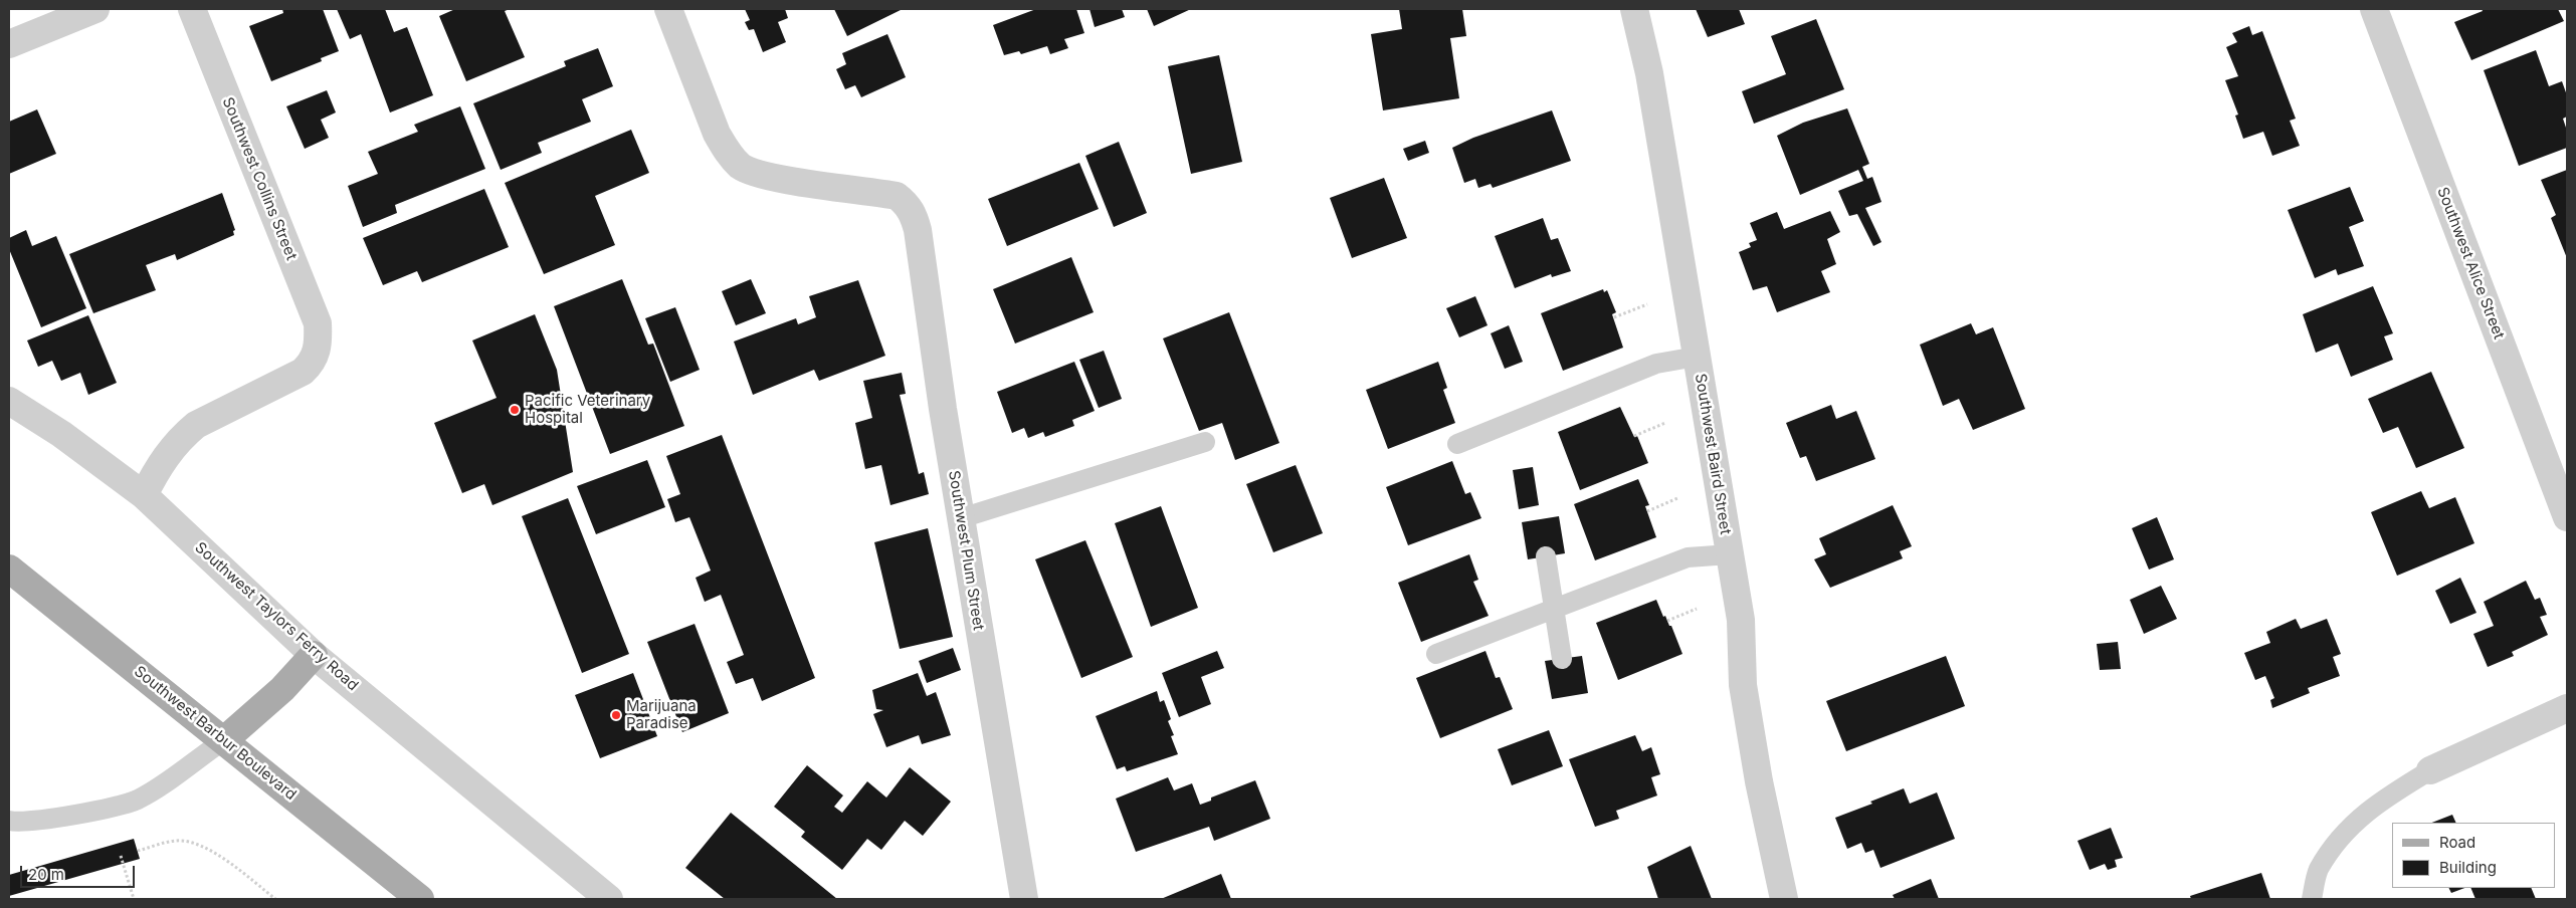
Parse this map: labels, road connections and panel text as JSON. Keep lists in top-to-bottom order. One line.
{"streets":{"main road":["Southwest Barbur Boulevard"],"street":["Southwest Collins Street","Southwest Alice Street","Southwest Baird Street","Southwest Plum Street","Southwest Taylors Ferry Road"]},"crossings":[["Southwest Collins Street","Southwest Taylors Ferry Road"]],"places":["Pacific Veterinary Hospital","Marijuana Paradise"],"legend":["Road","Building"],"scale_bar":"20 m"}
